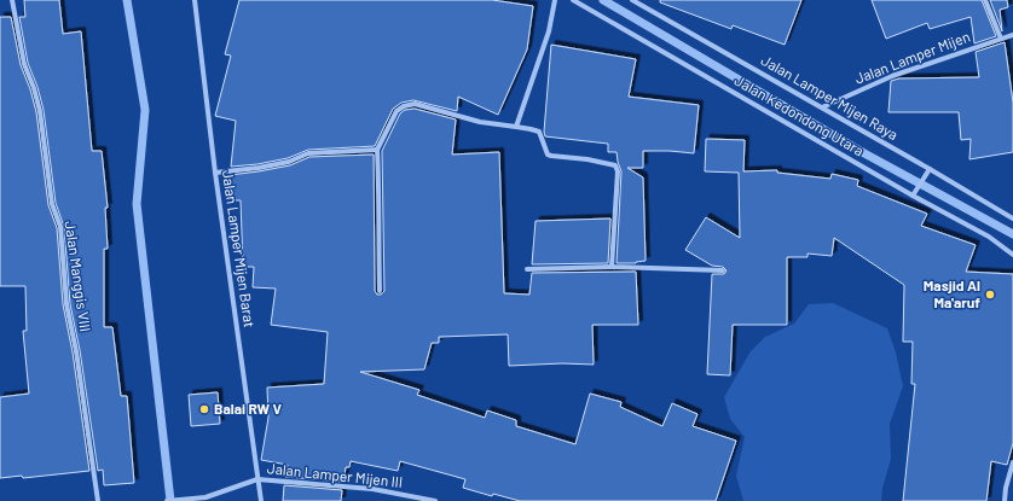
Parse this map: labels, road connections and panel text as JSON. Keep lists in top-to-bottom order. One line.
{"streets":{"street":["Jalan Lamper Mijen","Jalan Lamper Mijen Raya","Jalan Kedondong Utara","Jalan Lamper Mijen Barat","Jalan Manggis VIII","Jalan Lamper Mijen III"]},"crossings":[["Jalan Lamper Mijen","Jalan Lamper Mijen Raya"],["Jalan Lamper Mijen Barat","Jalan Lamper Mijen III"]],"places":["Masjid Al Ma'aruf","Balai RW V"]}
